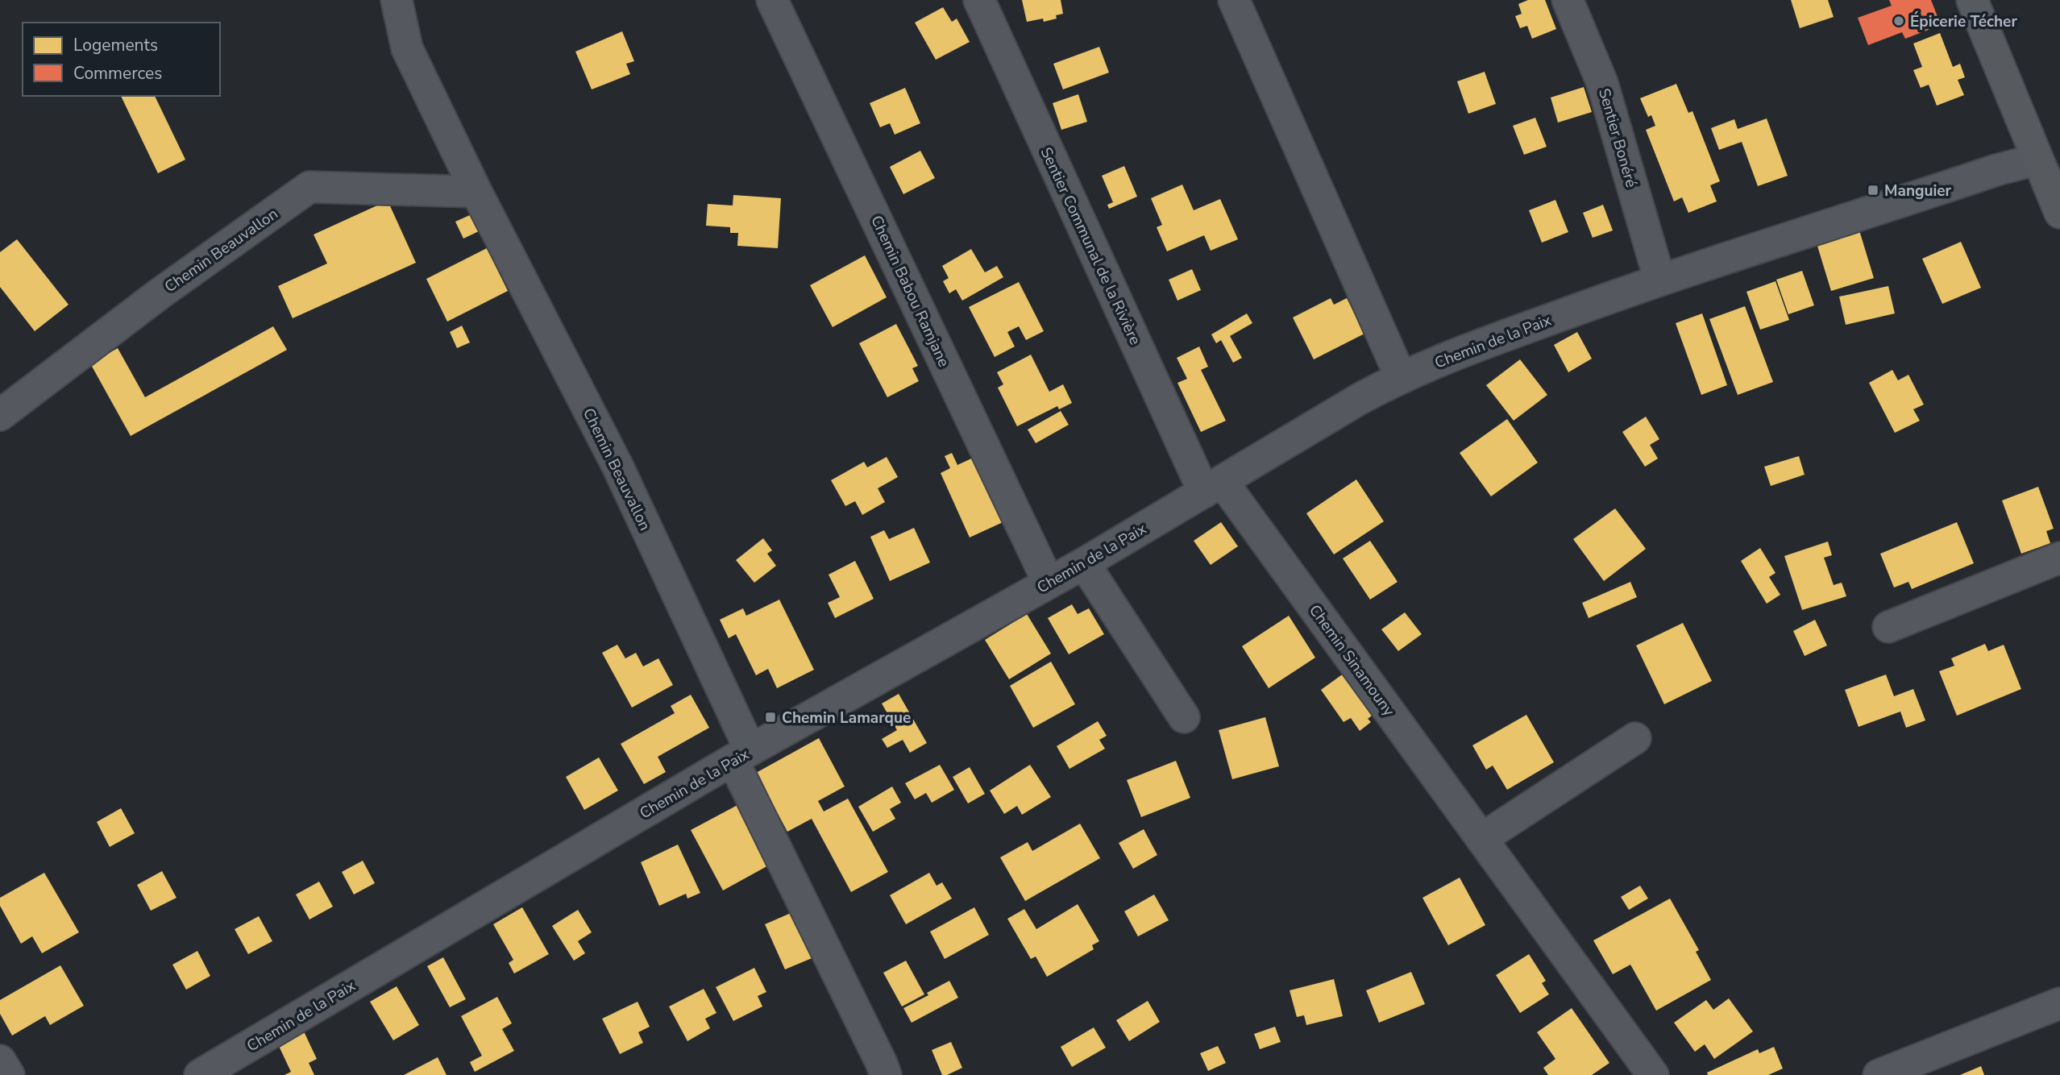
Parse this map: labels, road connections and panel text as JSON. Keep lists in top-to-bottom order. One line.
{"streets":{"street":["Sentier Bonéré","Sentier Communal de la Rivière","Chemin Beauvallon","Chemin Babou Ramjane","Chemin de la Paix","Chemin Sinamouny"]},"crossings":[["Sentier Bonéré","Chemin de la Paix"],["Sentier Communal de la Rivière","Chemin de la Paix"],["Sentier Communal de la Rivière","Chemin Sinamouny"],["Chemin Beauvallon","Chemin de la Paix"],["Chemin Babou Ramjane","Chemin de la Paix"],["Chemin de la Paix","Chemin Sinamouny"]],"places":{"other":["Épicerie Técher"],"transit":["Manguier","Chemin Lamarque"]},"legend":["Logements","Commerces"]}
